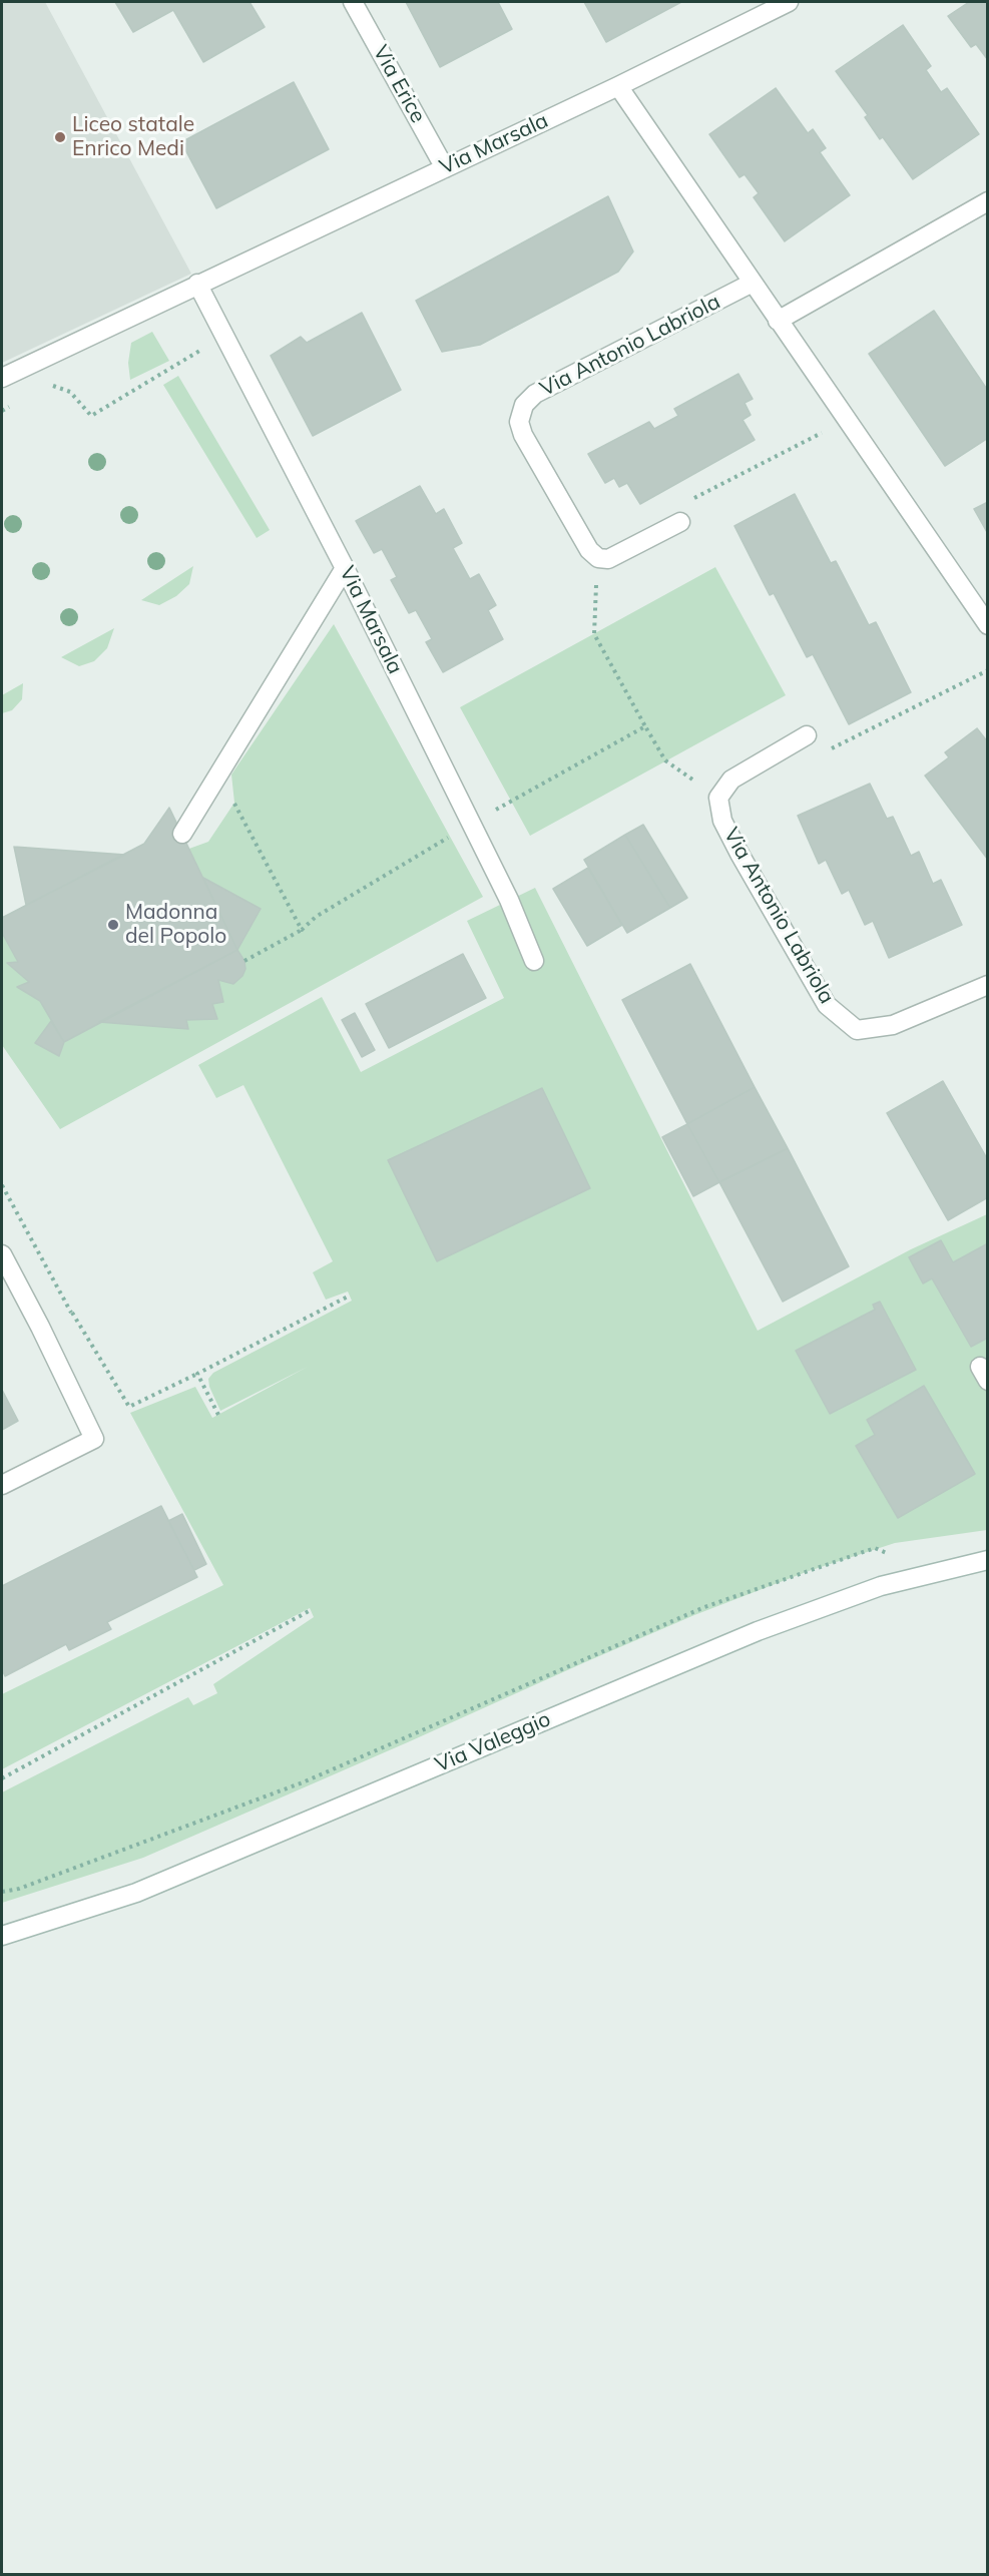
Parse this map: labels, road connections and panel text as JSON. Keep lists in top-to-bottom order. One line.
{"streets":{"street":["Via Erice","Via Marsala","Via Antonio Labriola","Via Valeggio"]},"crossings":[["Via Erice","Via Marsala"]],"places":["Liceo statale Enrico Medi","Madonna del Popolo"]}
